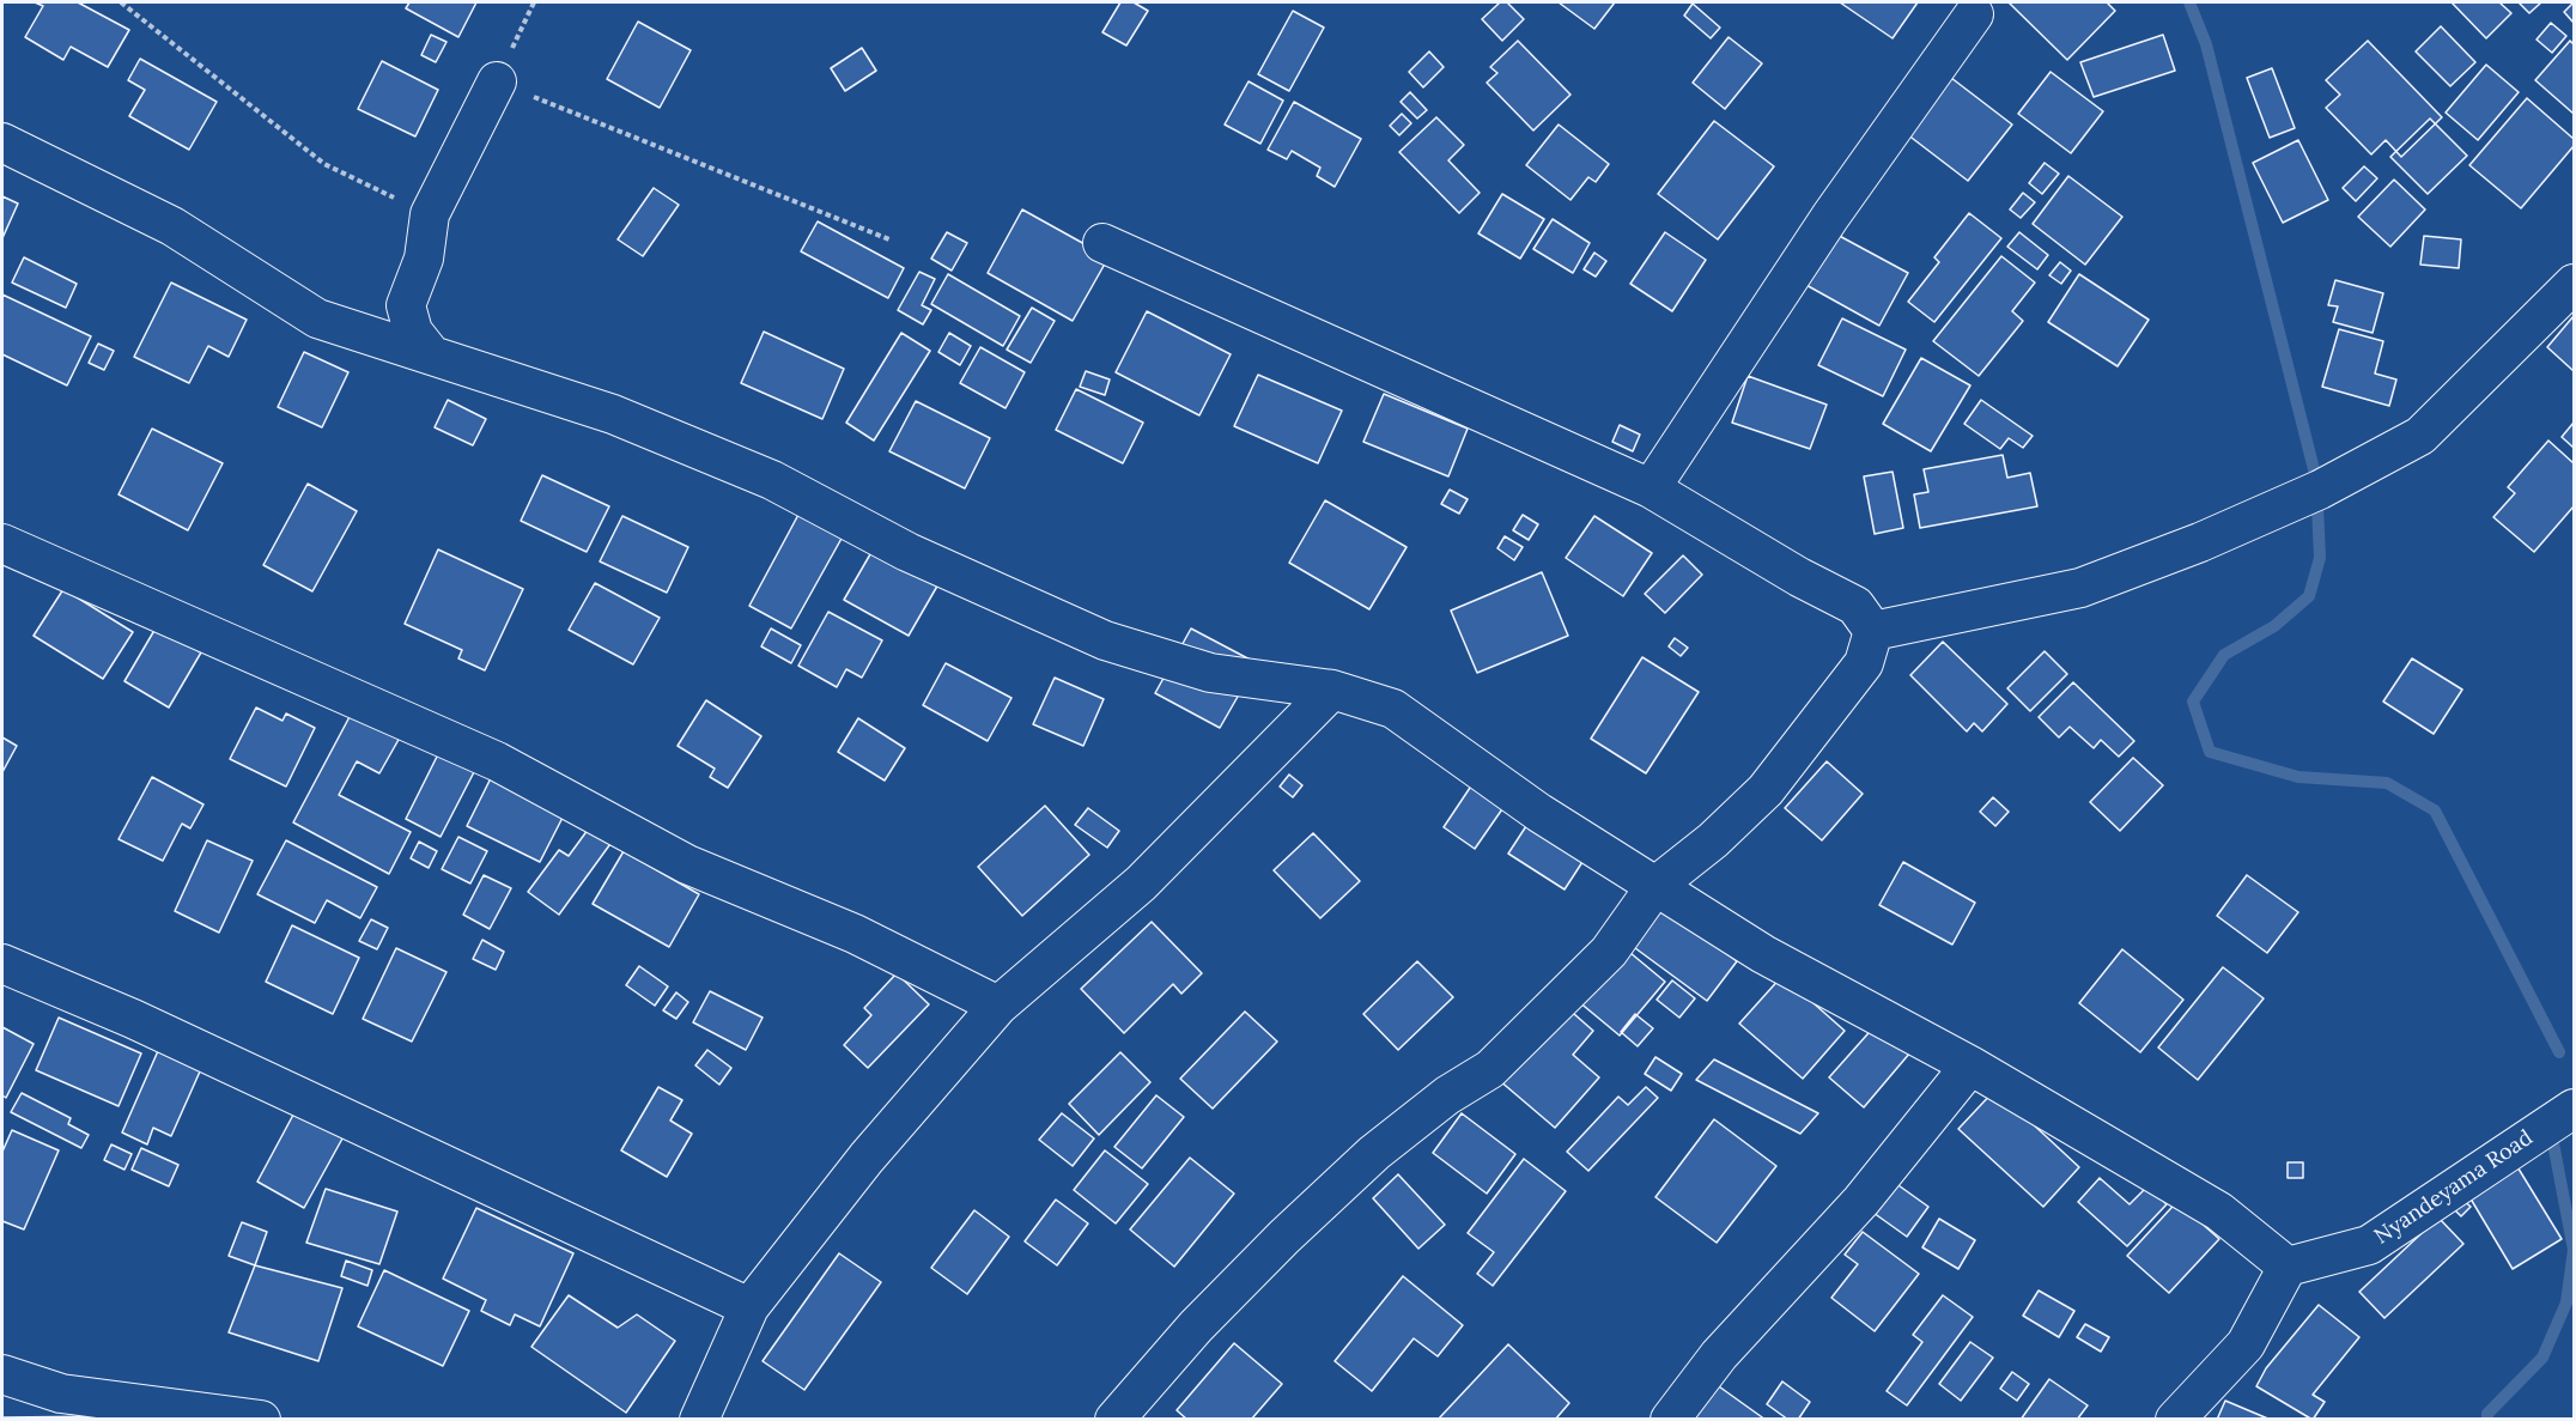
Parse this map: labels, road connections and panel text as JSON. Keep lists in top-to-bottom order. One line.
{"streets":{"street":["Nyandeyama Road"]}}
